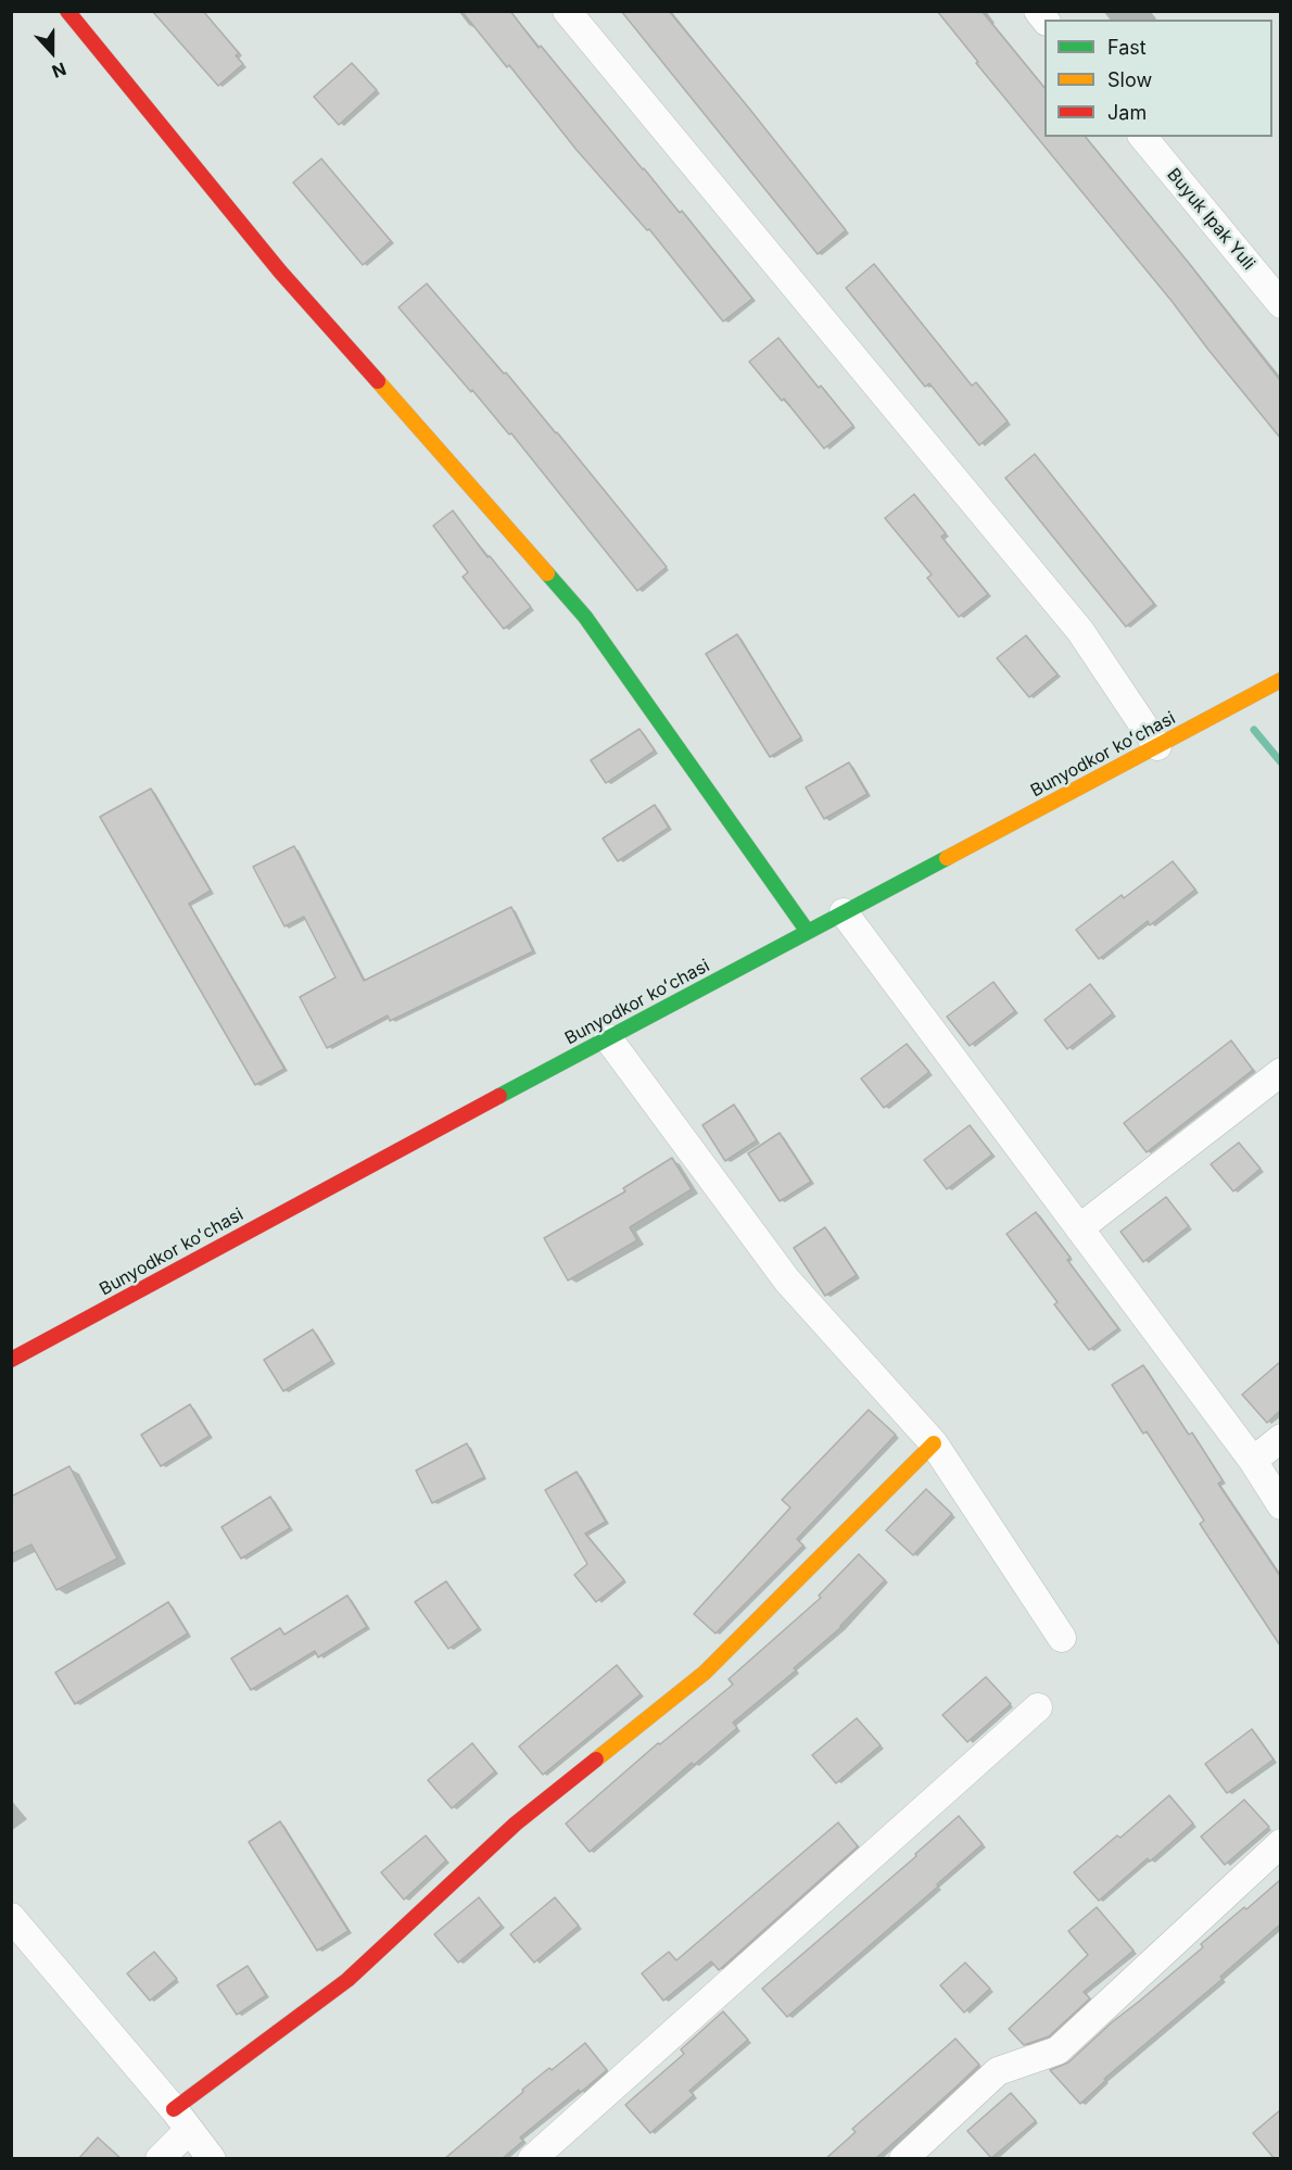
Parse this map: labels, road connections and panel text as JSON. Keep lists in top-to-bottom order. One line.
{"streets":{"street":["Buyuk Ipak Yuli","Bunyodkor koʻchasi"]},"legend":["Fast","Slow","Jam"],"north":"bottom"}
